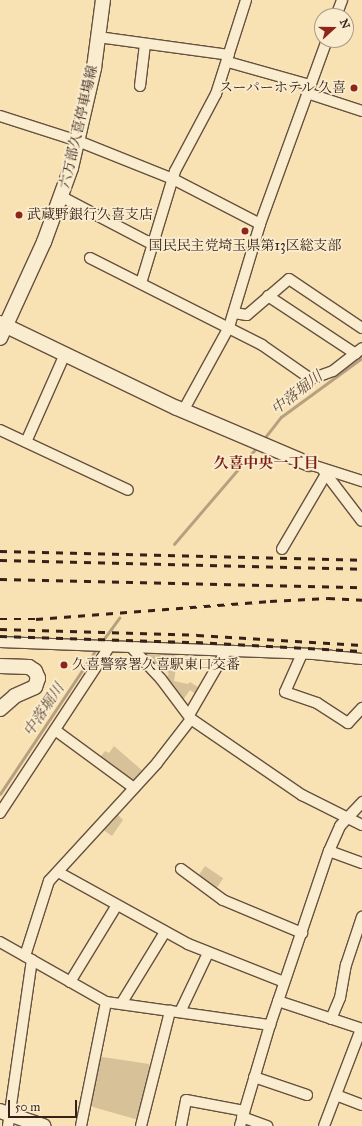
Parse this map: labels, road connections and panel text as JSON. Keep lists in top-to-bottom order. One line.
{"streets":{"street":["六万部久喜停車場線"]},"districts":["久喜中央一丁目"],"water":["中落堀川"],"places":["スーパーホテル 久喜","武蔵野銀行久喜支店","国民民主党埼玉県第13区総支部","久喜警察署久喜駅東口交番"],"scale_bar":"50 m","north":"right"}
